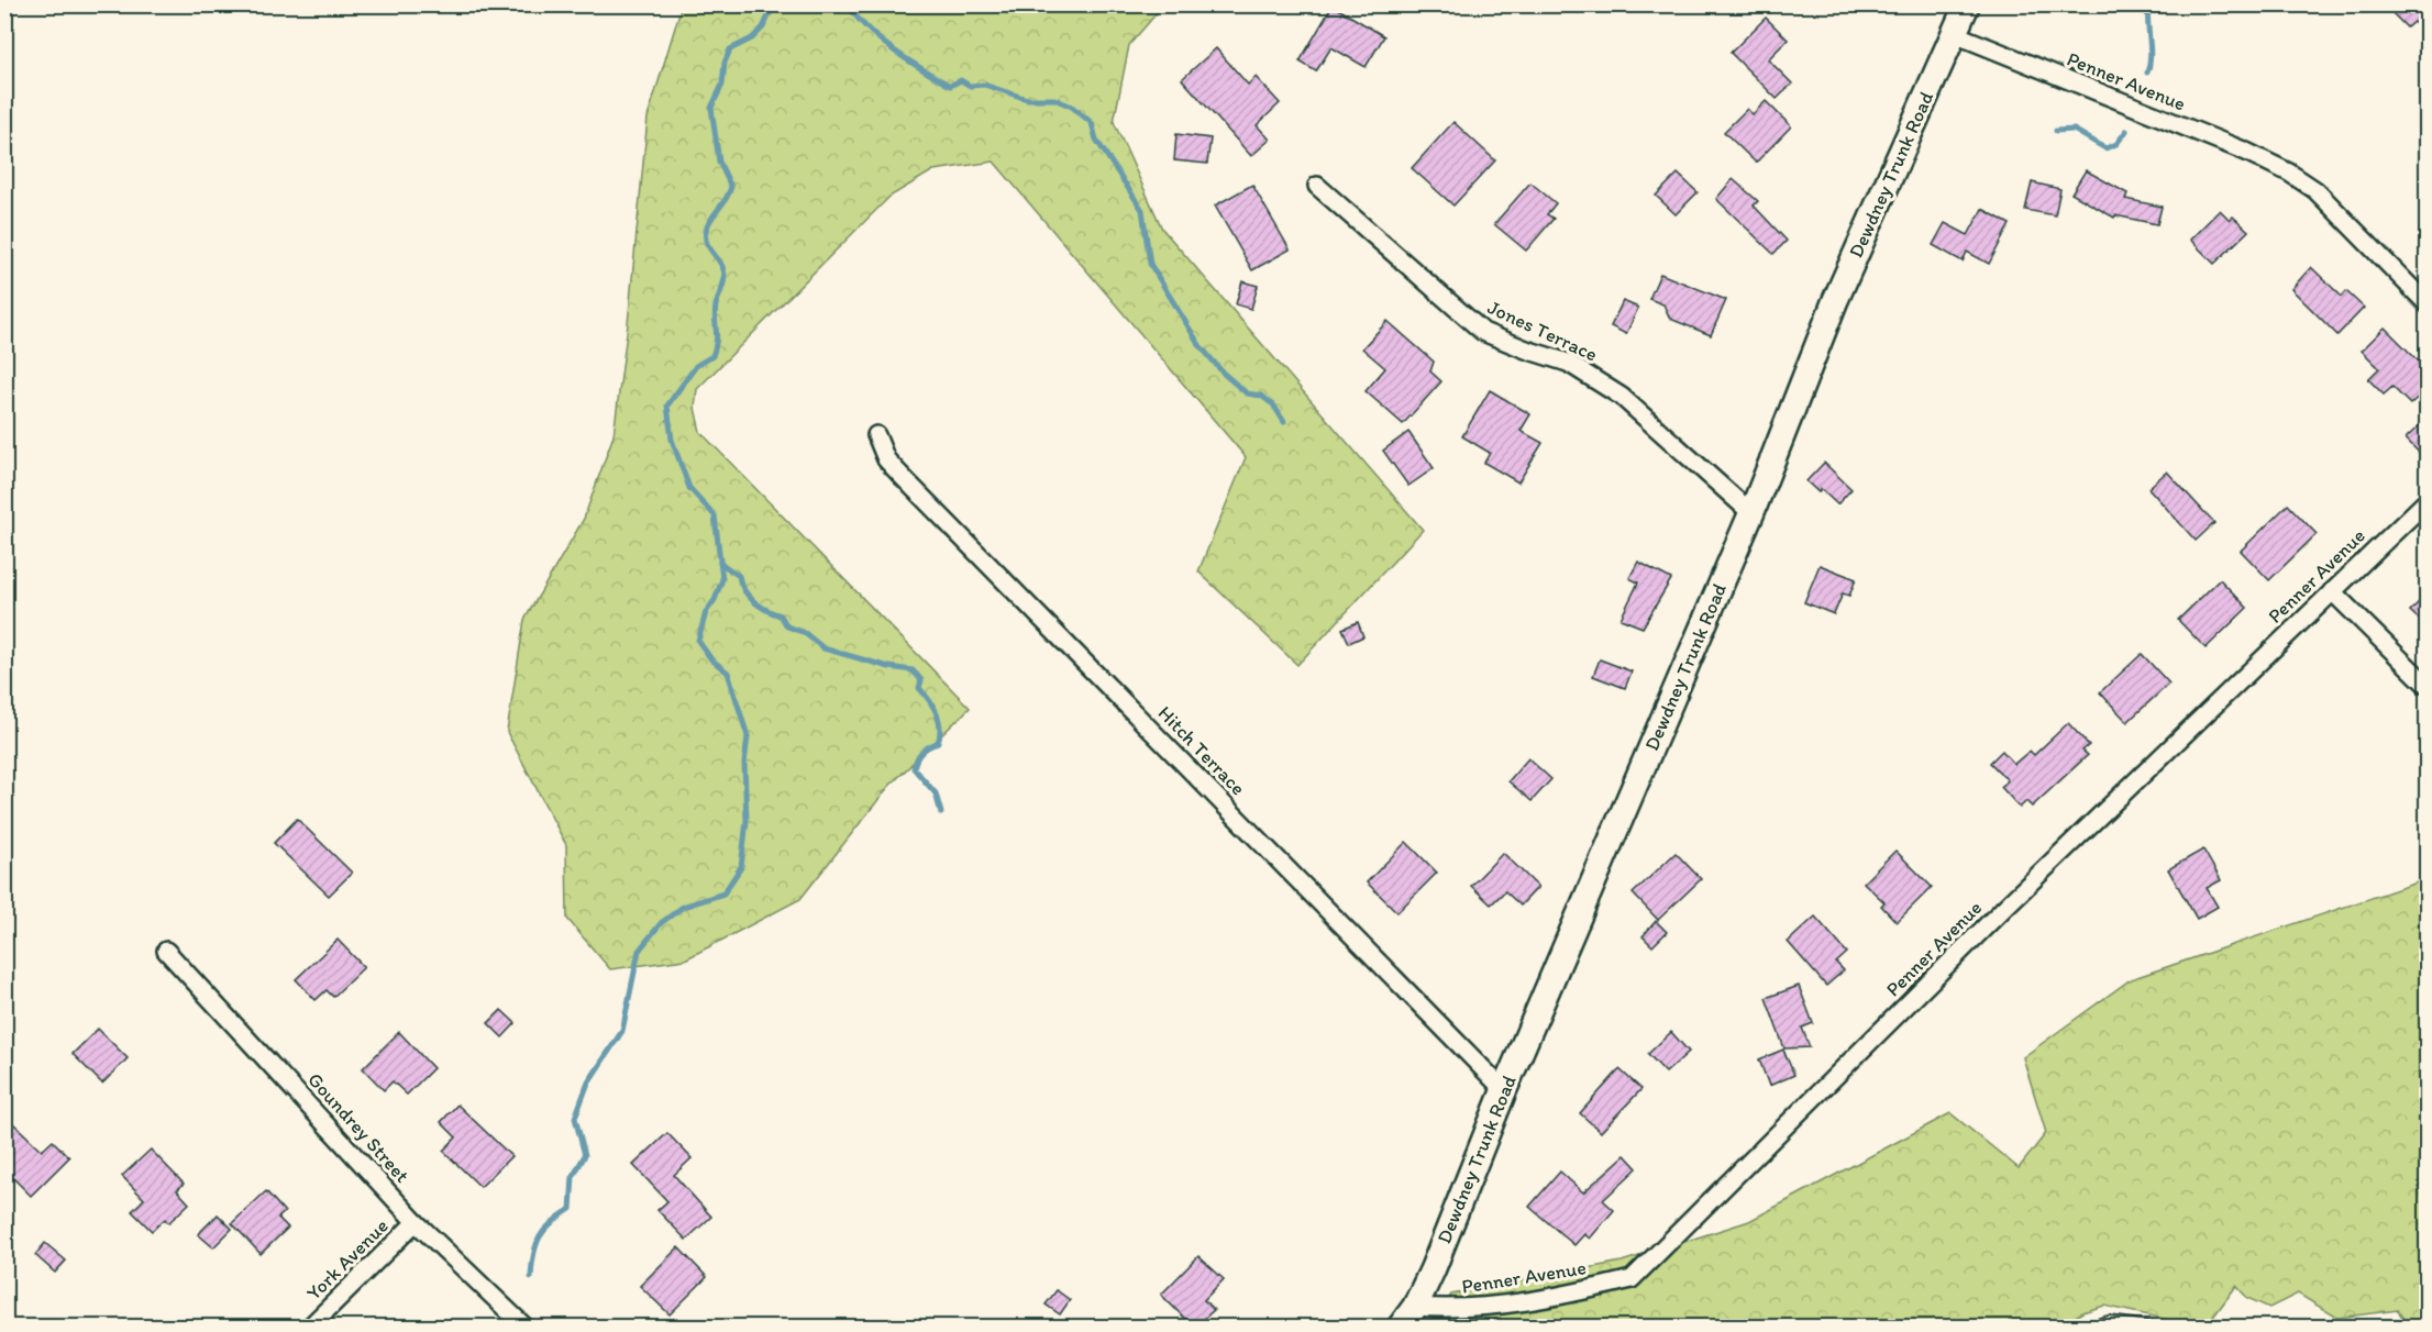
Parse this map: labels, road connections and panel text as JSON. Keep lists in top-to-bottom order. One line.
{"streets":{"main road":["Dewdney Trunk Road"],"street":["Penner Avenue","Jones Terrace","Hitch Terrace","Goundrey Street","York Avenue"]},"crossings":[["Penner Avenue","Dewdney Trunk Road"],["Dewdney Trunk Road","Jones Terrace"],["Dewdney Trunk Road","Hitch Terrace"],["Goundrey Street","York Avenue"]]}
